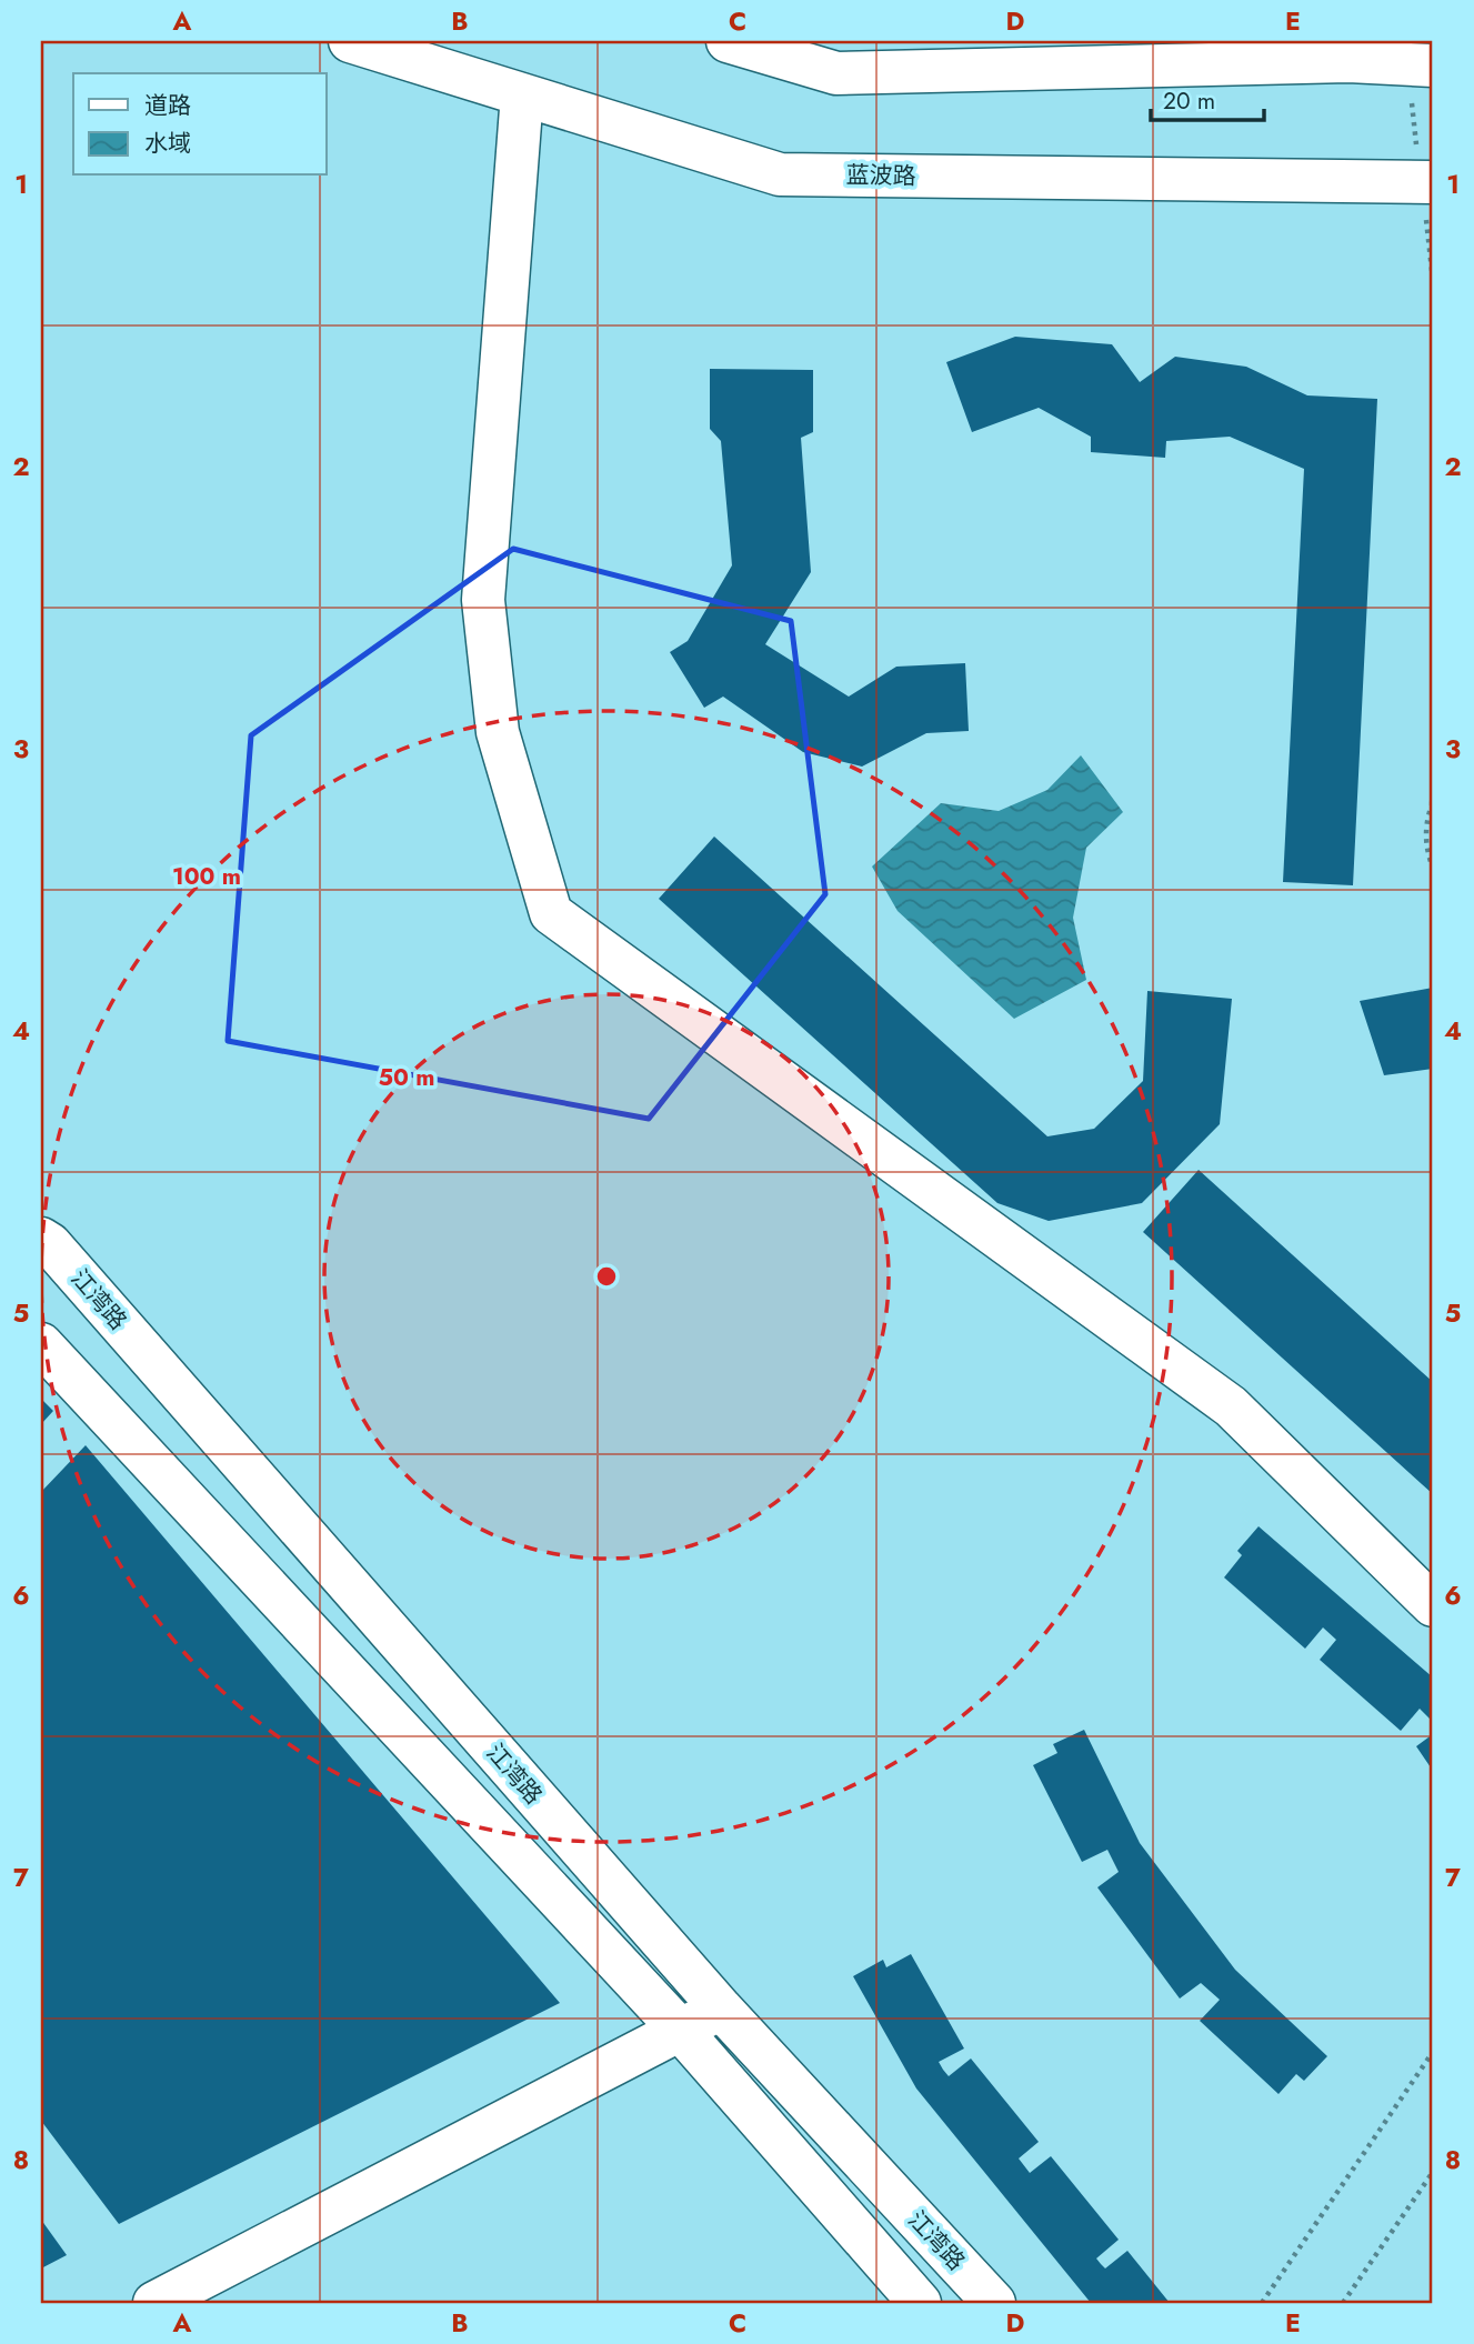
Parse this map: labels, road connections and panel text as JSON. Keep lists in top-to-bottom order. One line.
{"streets":{"street":["蓝波路","江湾路"]},"legend":["道路","水域"],"scale_bar":"20 m","grid":{"columns":["A","B","C","D","E"],"rows":["1","2","3","4","5","6","7","8"]},"rings":["100 m","50 m"]}
